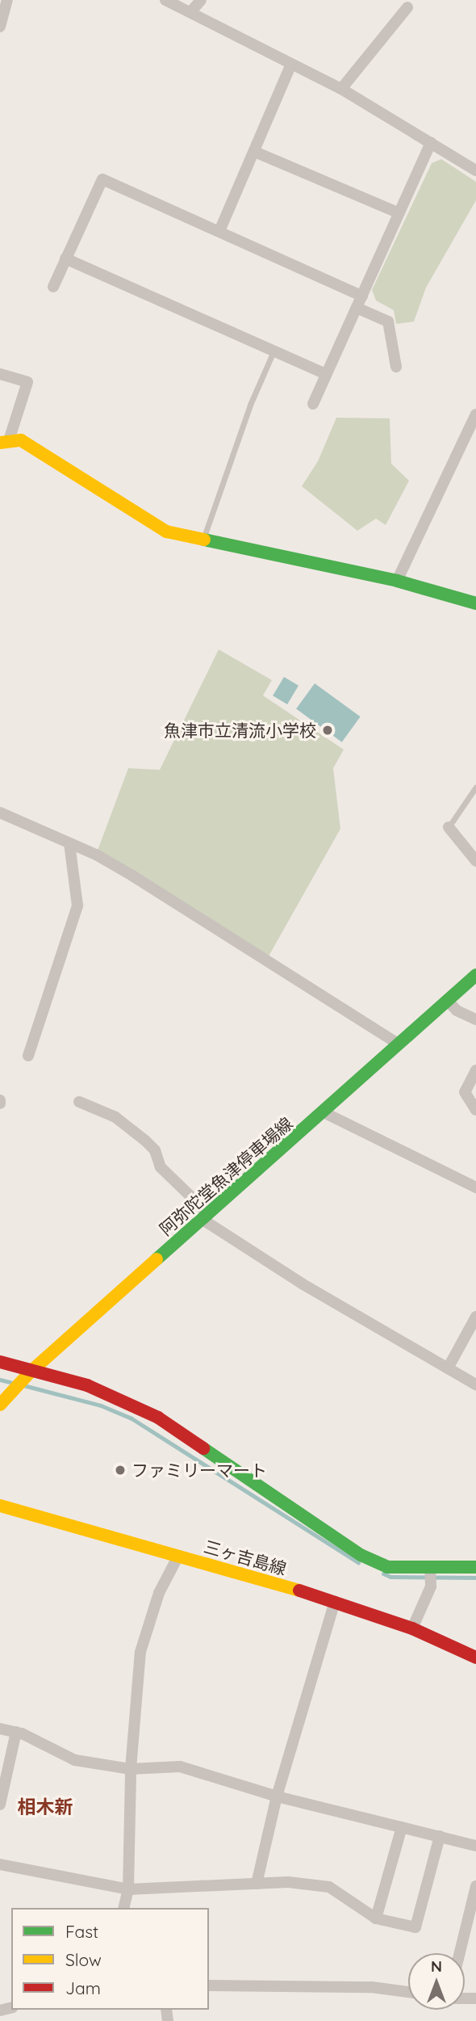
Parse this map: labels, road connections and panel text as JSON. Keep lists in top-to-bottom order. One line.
{"streets":{"main road":["阿弥陀堂魚津停車場線","三ヶ吉島線"]},"districts":["相木新"],"places":["魚津市立清流小学校","ファミリーマート"],"legend":["Fast","Slow","Jam"],"north":"top"}
